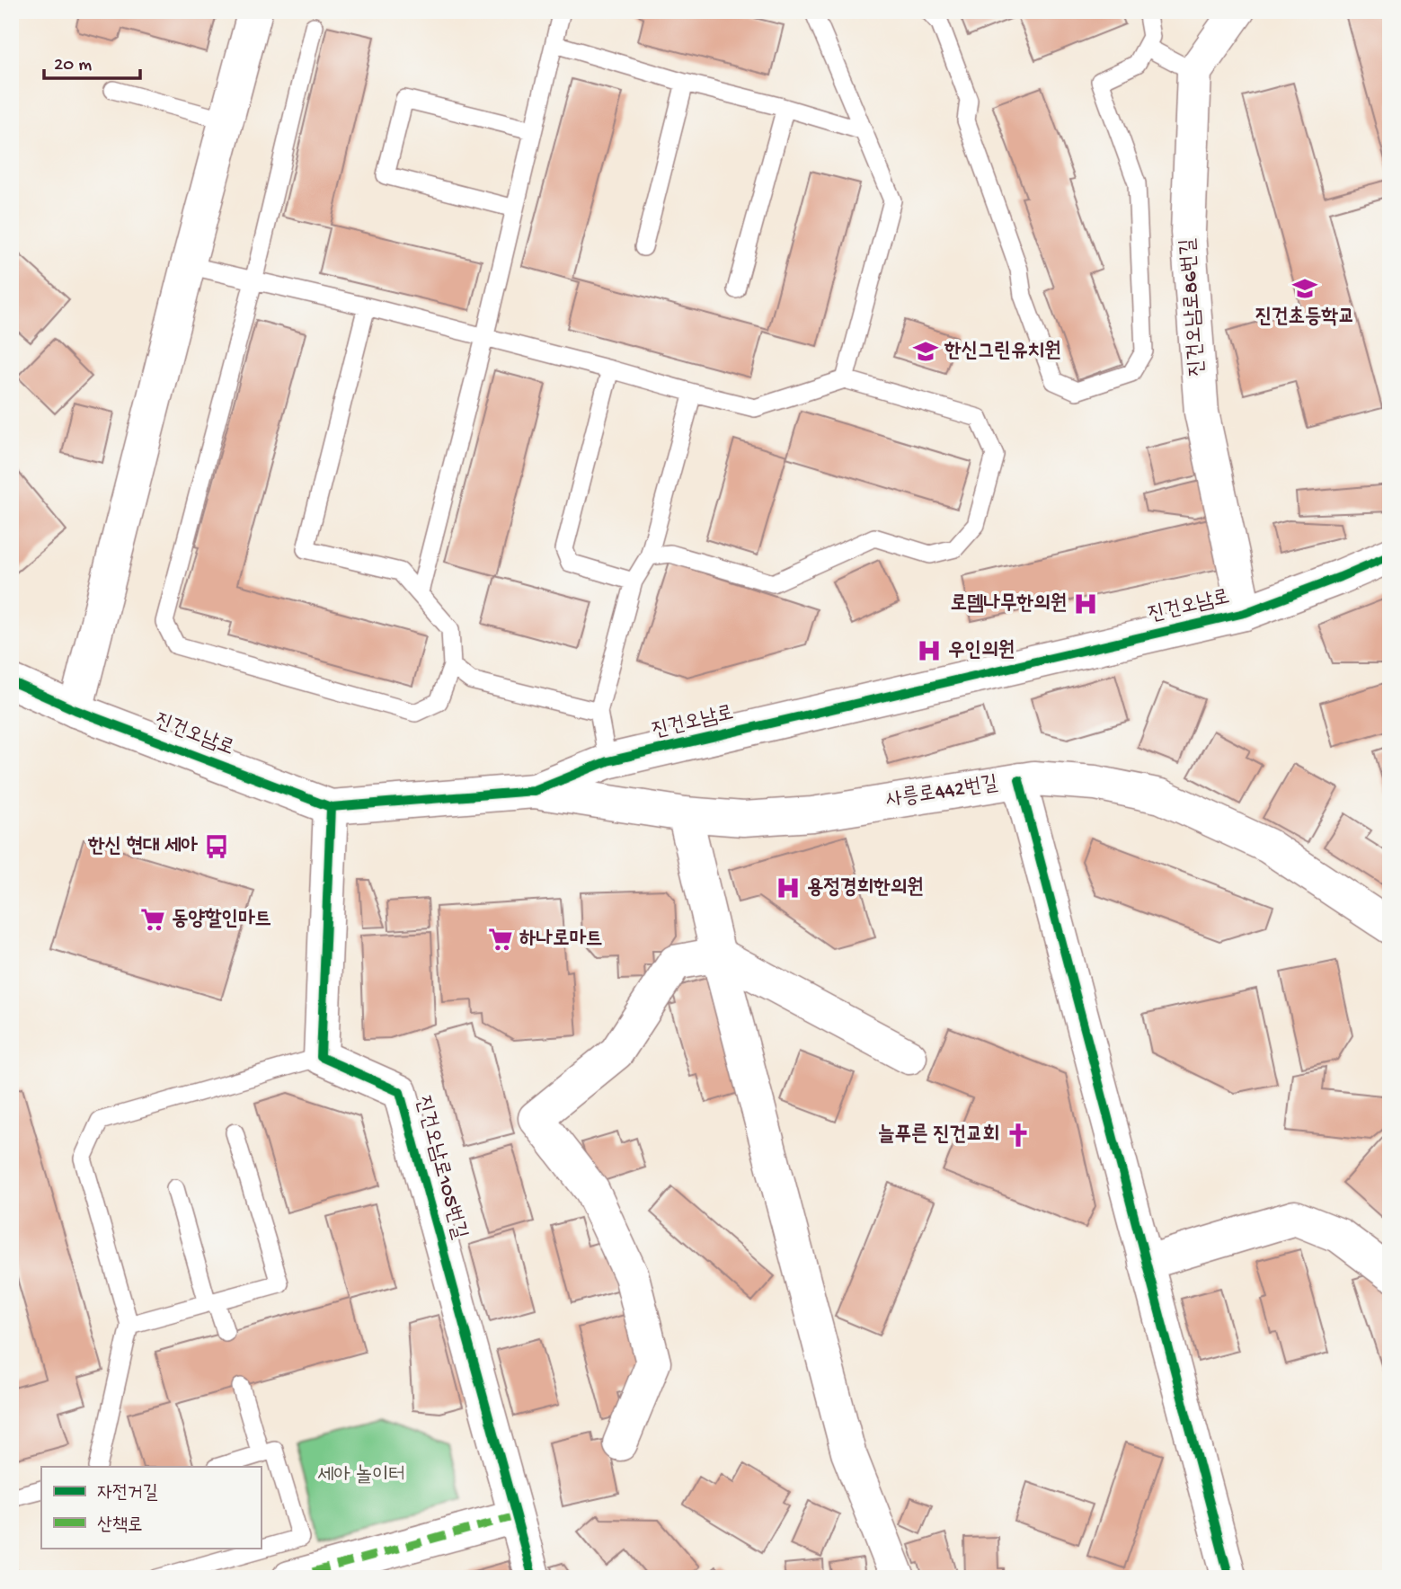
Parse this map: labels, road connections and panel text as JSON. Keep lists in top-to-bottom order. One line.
{"streets":{"street":["진건오남로86번길","진건오남로","사릉로442번길","진건오남로105번길"]},"crossings":[["진건오남로86번길","진건오남로"],["진건오남로","사릉로442번길"]],"parks":["세아 놀이터"],"places":{"school or university":["진건초등학교","한신그린유치원"],"hospital":["로뎀나무한의원","우인의원","용정경희한의원"],"bus stop":["한신 현대 세아"],"supermarket":["동양할인마트","하나로마트"],"church":["늘푸른 진건교회"]},"legend":["자전거길","산책로"],"scale_bar":"20 m"}
